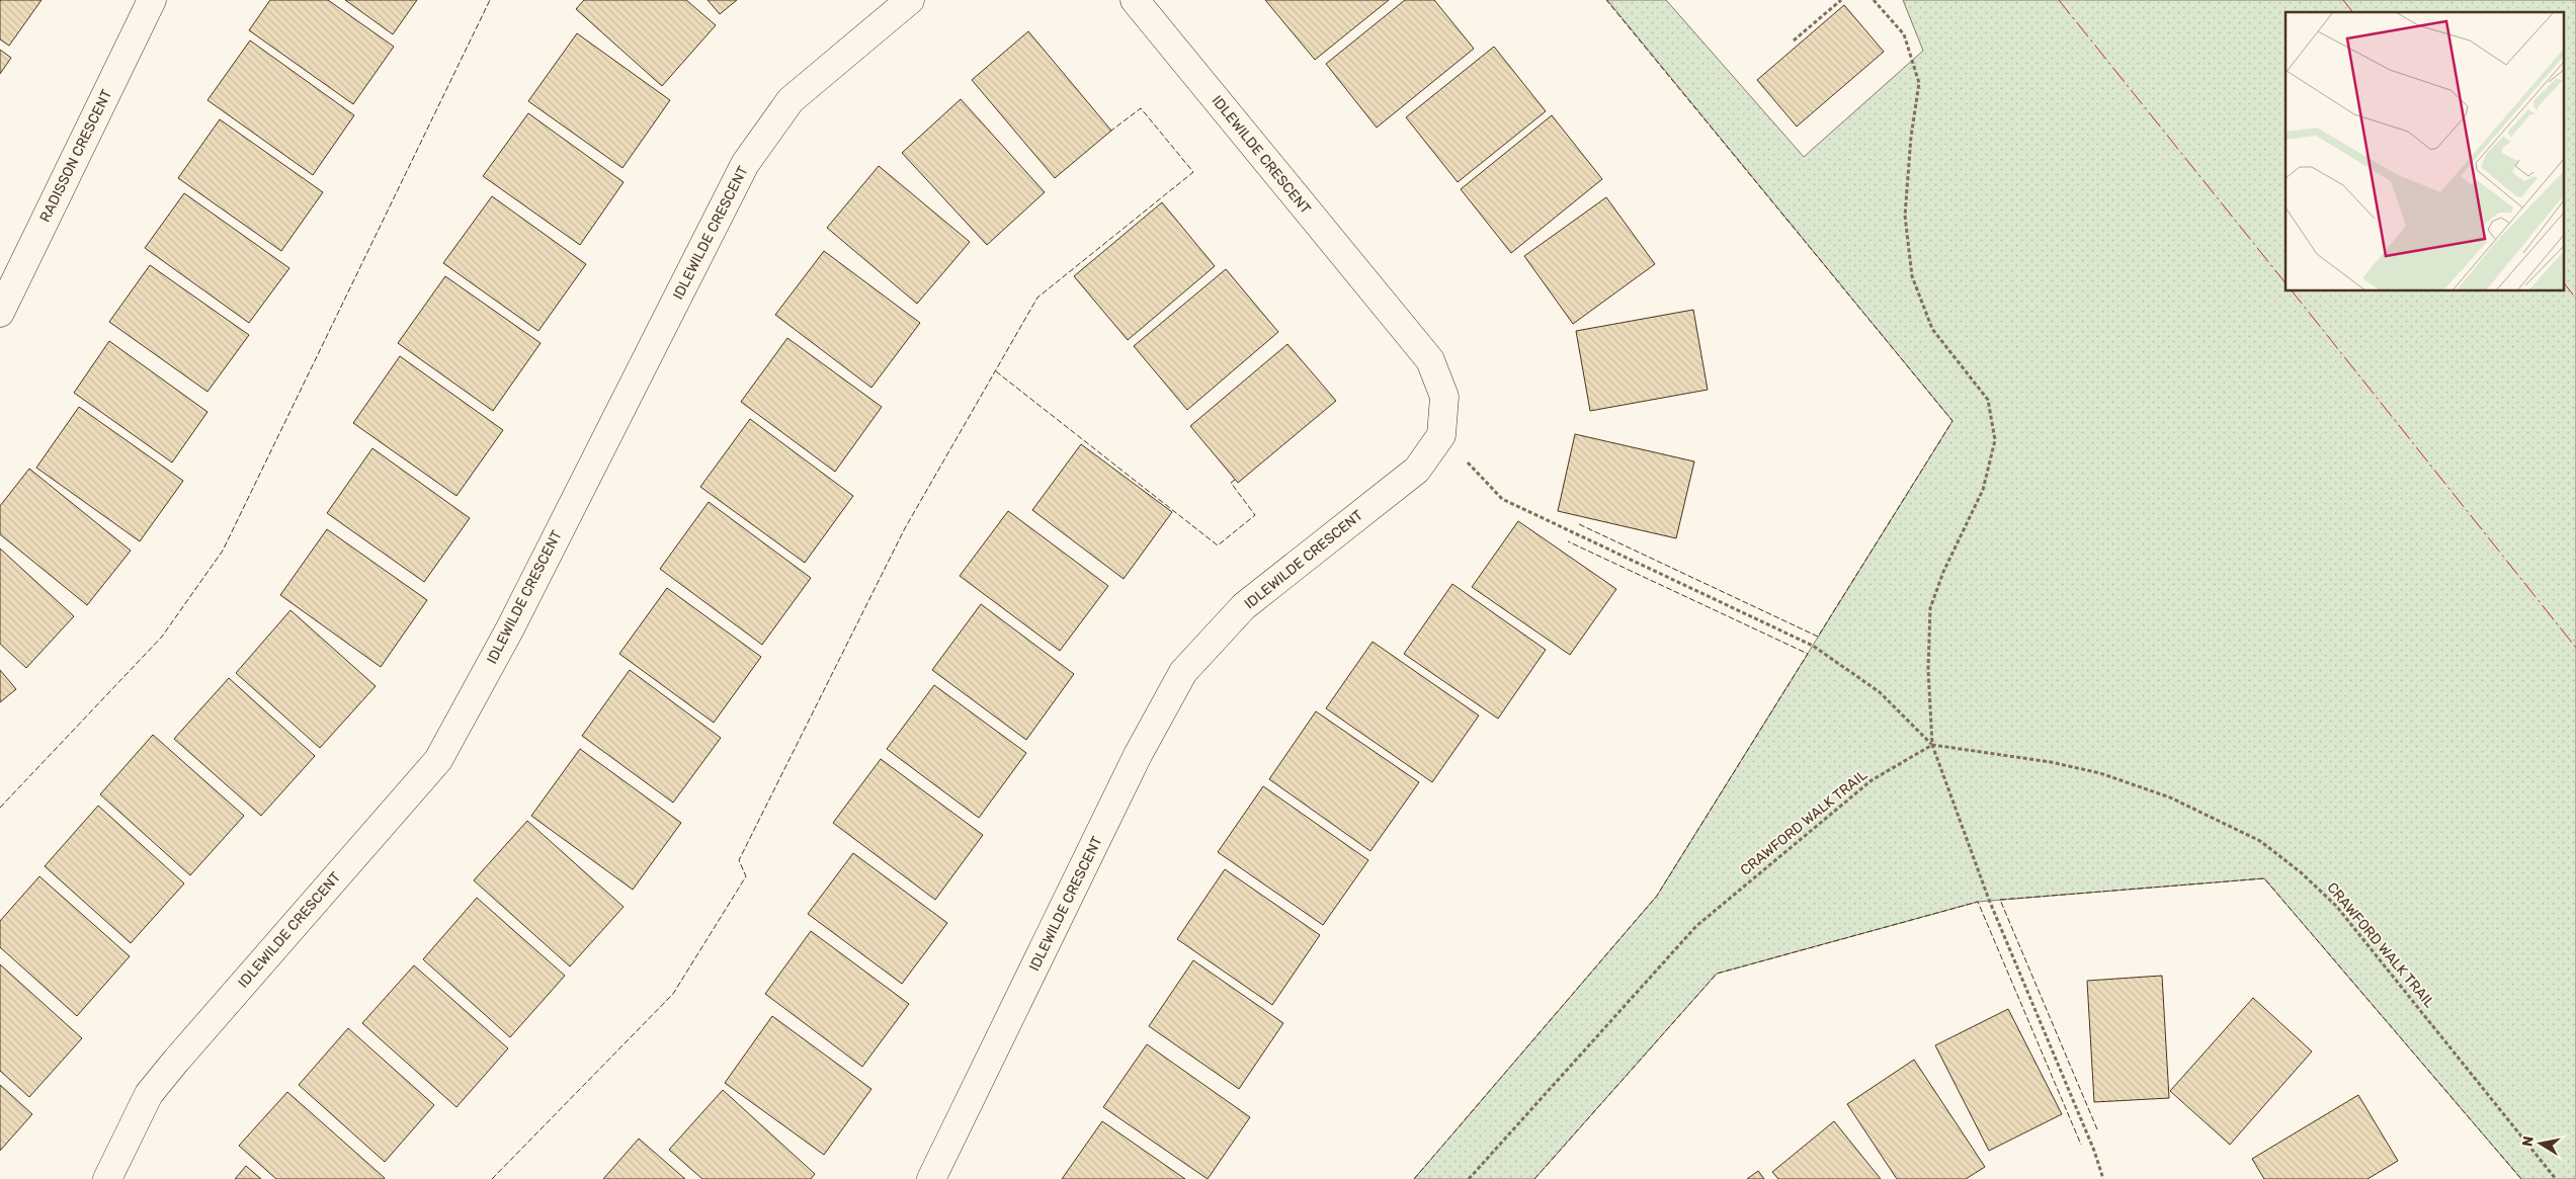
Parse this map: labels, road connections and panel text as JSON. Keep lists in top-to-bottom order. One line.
{"streets":{"street":["IDLEWILDE CRESCENT","RADISSON CRESCENT"],"path":["CRAWFORD WALK TRAIL"]},"north":"left"}
